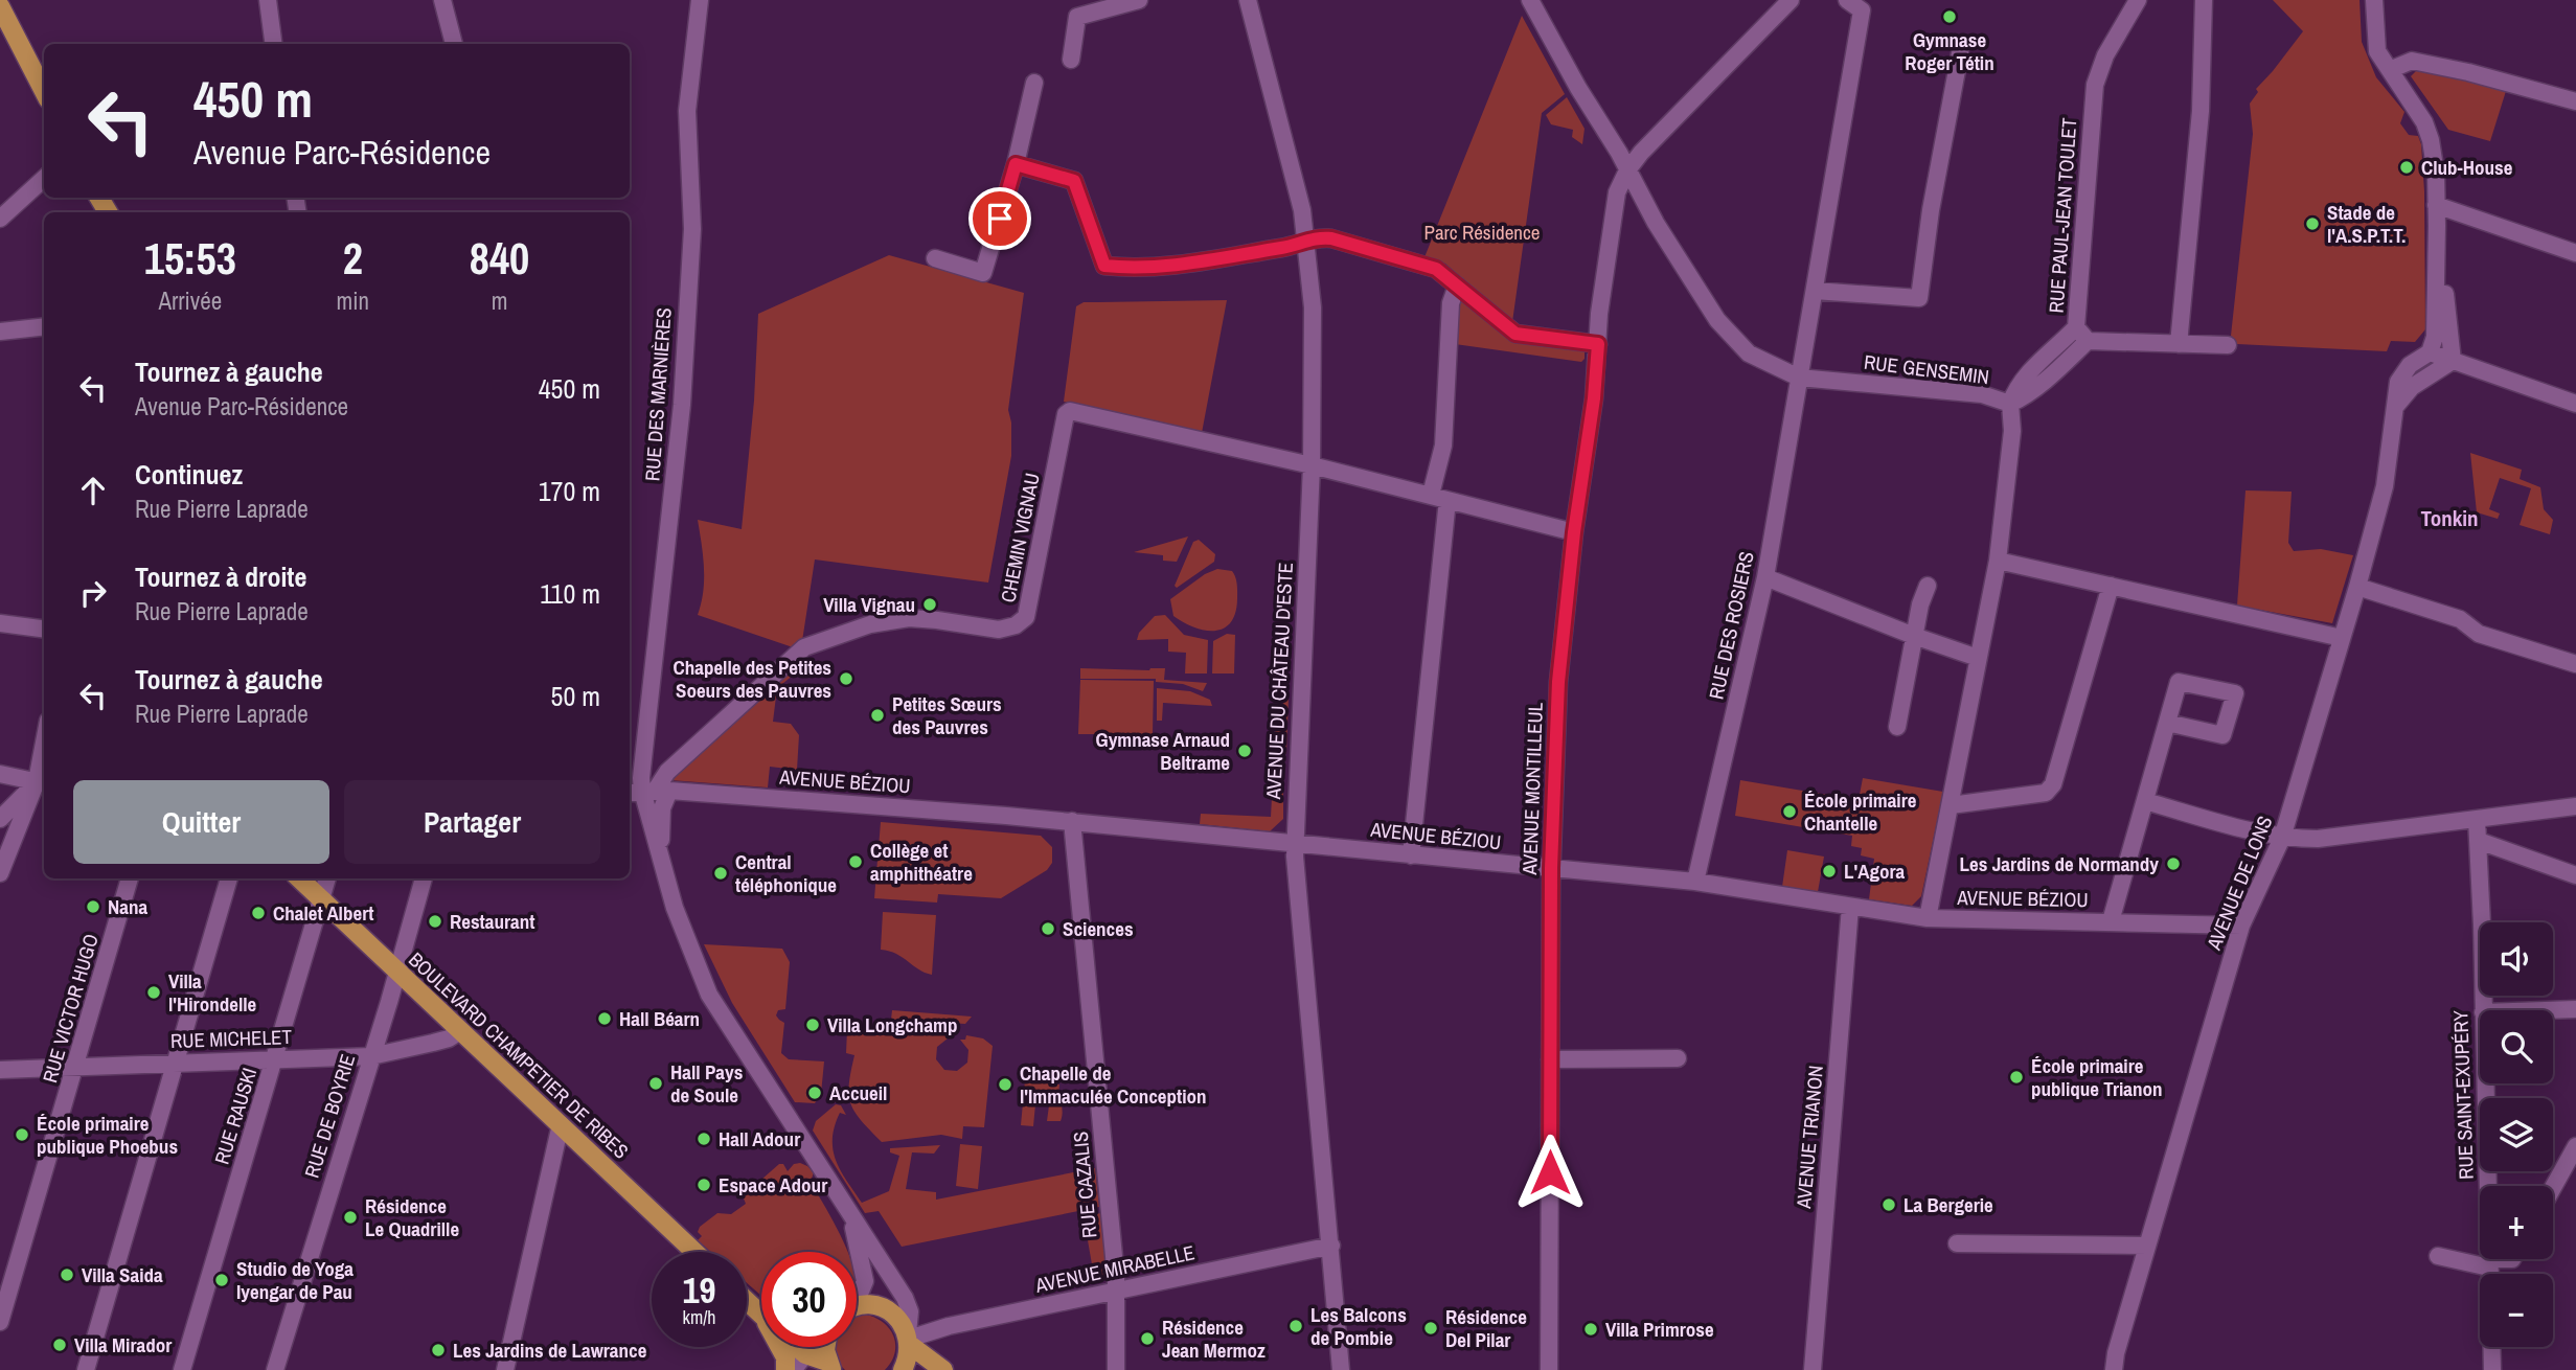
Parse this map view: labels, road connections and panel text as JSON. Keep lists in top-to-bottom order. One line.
{"streets":{"main road":["BOULEVARD CHAMPETIER DE RIBES"],"street":["RUE PAUL-JEAN TOULET","RUE GENSEMIN","RUE DES MARNIÈRES","CHEMIN VIGNAU","RUE DES ROSIERS","AVENUE DU CHÂTEAU D'ESTE","AVENUE BÉZIOU","AVENUE MONTILLEUL","AVENUE DE LONS","RUE VICTOR HUGO","RUE MICHELET","RUE SAINT-EXUPÉRY","RUE RAUSKI","RUE DE BOYRIE","AVENUE TRIANON","RUE CAZALIS","AVENUE MIRABELLE"]},"crossings":[["RUE GENSEMIN","RUE DES ROSIERS"],["RUE GENSEMIN","AVENUE BÉZIOU"],["RUE GENSEMIN","AVENUE MONTILLEUL"],["RUE DES MARNIÈRES","CHEMIN VIGNAU"],["RUE DES MARNIÈRES","AVENUE BÉZIOU"],["CHEMIN VIGNAU","AVENUE DU CHÂTEAU D'ESTE"],["CHEMIN VIGNAU","AVENUE BÉZIOU"],["RUE DES ROSIERS","AVENUE BÉZIOU"],["AVENUE DU CHÂTEAU D'ESTE","AVENUE BÉZIOU"],["AVENUE DU CHÂTEAU D'ESTE","AVENUE MIRABELLE"],["AVENUE BÉZIOU","AVENUE MONTILLEUL"],["AVENUE BÉZIOU","AVENUE DE LONS"],["AVENUE BÉZIOU","AVENUE TRIANON"],["AVENUE BÉZIOU","RUE CAZALIS"],["RUE VICTOR HUGO","RUE MICHELET"],["RUE MICHELET","BOULEVARD CHAMPETIER DE RIBES"],["RUE MICHELET","RUE RAUSKI"],["RUE MICHELET","RUE DE BOYRIE"],["BOULEVARD CHAMPETIER DE RIBES","RUE RAUSKI"],["BOULEVARD CHAMPETIER DE RIBES","RUE DE BOYRIE"],["RUE CAZALIS","AVENUE MIRABELLE"]],"districts":["Tonkin"],"parks":["Parc Résidence"],"places":["Gymnase Roger Tétin","Club-House","Stade de l'A.S.P.T.T.","Villa Vignau","Chapelle des Petites Soeurs des Pauvres","Petites Sœurs des Pauvres","Gymnase Arnaud Beltrame","École primaire Chantelle","Collège et amphithéatre","Les Jardins de Normandy","L'Agora","Central téléphonique","Nana","Chalet Albert","Restaurant","Sciences","Villa l'Hirondelle","Hall Béarn","Villa Longchamp","École primaire publique Trianon","Hall Pays de Soule","Chapelle de l'Immaculée Conception","Accueil","École primaire publique Phoebus","Hall Adour","Espace Adour","La Bergerie","Résidence Le Quadrille","Villa Saida","Studio de Yoga Iyengar de Pau","Les Balcons de Pombie","Résidence Del Pilar","Villa Primrose","Résidence Jean Mermoz","Villa Mirador","Les Jardins de Lawrance"],"page":{"turn":["450 m","Avenue Parc-Résidence"],"eta":["15:53","Arrivée","2","min","840","m"],"list":[{"name":"Tournez à gauche","note":"Avenue Parc-Résidence","value":"450 m"},{"name":"Continuez","note":"Rue Pierre Laprade","value":"170 m"},{"name":"Tournez à droite","note":"Rue Pierre Laprade","value":"110 m"},{"name":"Tournez à gauche","note":"Rue Pierre Laprade","value":"50 m"}],"buttons":["Quitter","Partager"],"map_buttons":["+","−"],"speed":"19 km/h","limit":"30"}}
